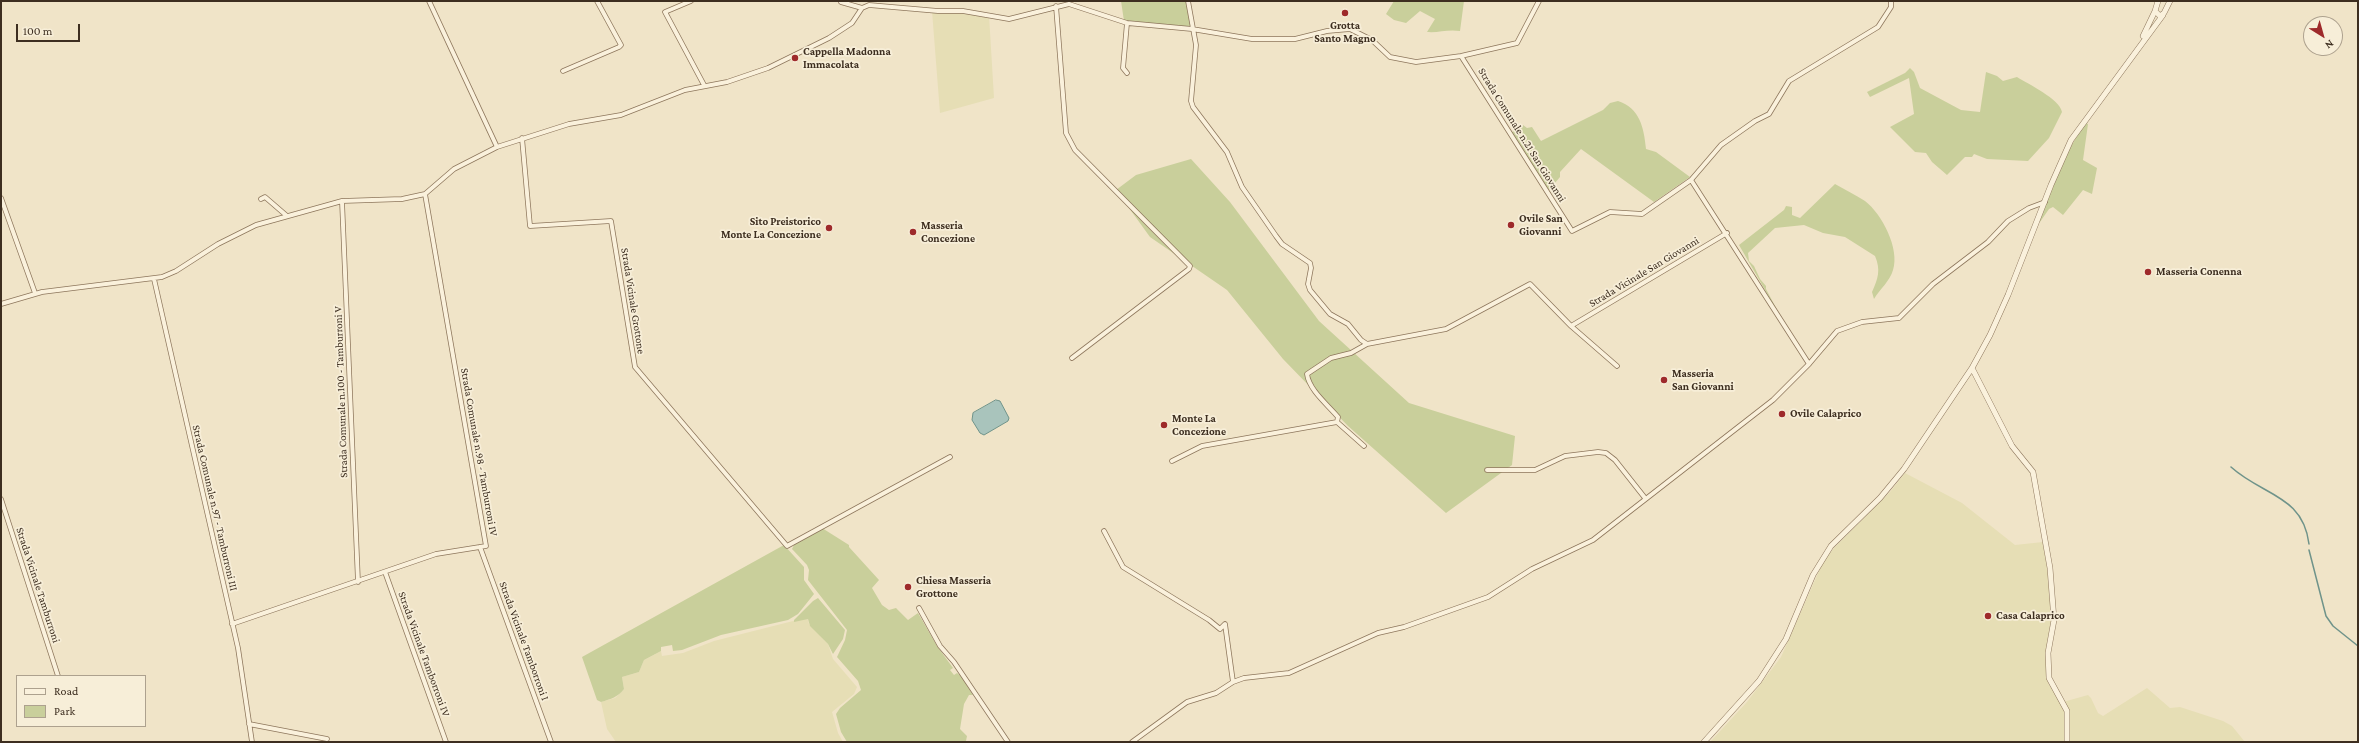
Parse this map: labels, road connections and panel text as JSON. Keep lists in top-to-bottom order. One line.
{"streets":{"street":["Strada Comunale n.21 San Giovanni","Strada Vicinale San Giovanni","Strada Vicinale Grottone","Strada Comunale n.100 - Tamburroni V","Strada Comunale n.98 - Tamburroni IV","Strada Comunale n.97 - Tamburroni III","Strada Vicinale Tamburroni","Strada Vicinale Tamborroni I","Strada Vicinale Tamborroni IV"]},"crossings":[["Strada Comunale n.100 - Tamburroni V","Strada Comunale n.98 - Tamburroni IV"],["Strada Comunale n.98 - Tamburroni IV","Strada Comunale n.97 - Tamburroni III"],["Strada Comunale n.98 - Tamburroni IV","Strada Vicinale Tamborroni I"],["Strada Comunale n.98 - Tamburroni IV","Strada Vicinale Tamborroni IV"]],"places":["Grotta Santo Magno","Cappella Madonna Immacolata","Ovile San Giovanni","Sito Preistorico Monte La Concezione","Masseria Concezione","Masseria Conenna","Masseria San Giovanni","Ovile Calaprico","Monte La Concezione","Chiesa Masseria Grottone","Casa Calaprico"],"legend":["Road","Park"],"scale_bar":"100 m","north":"bottom right"}
